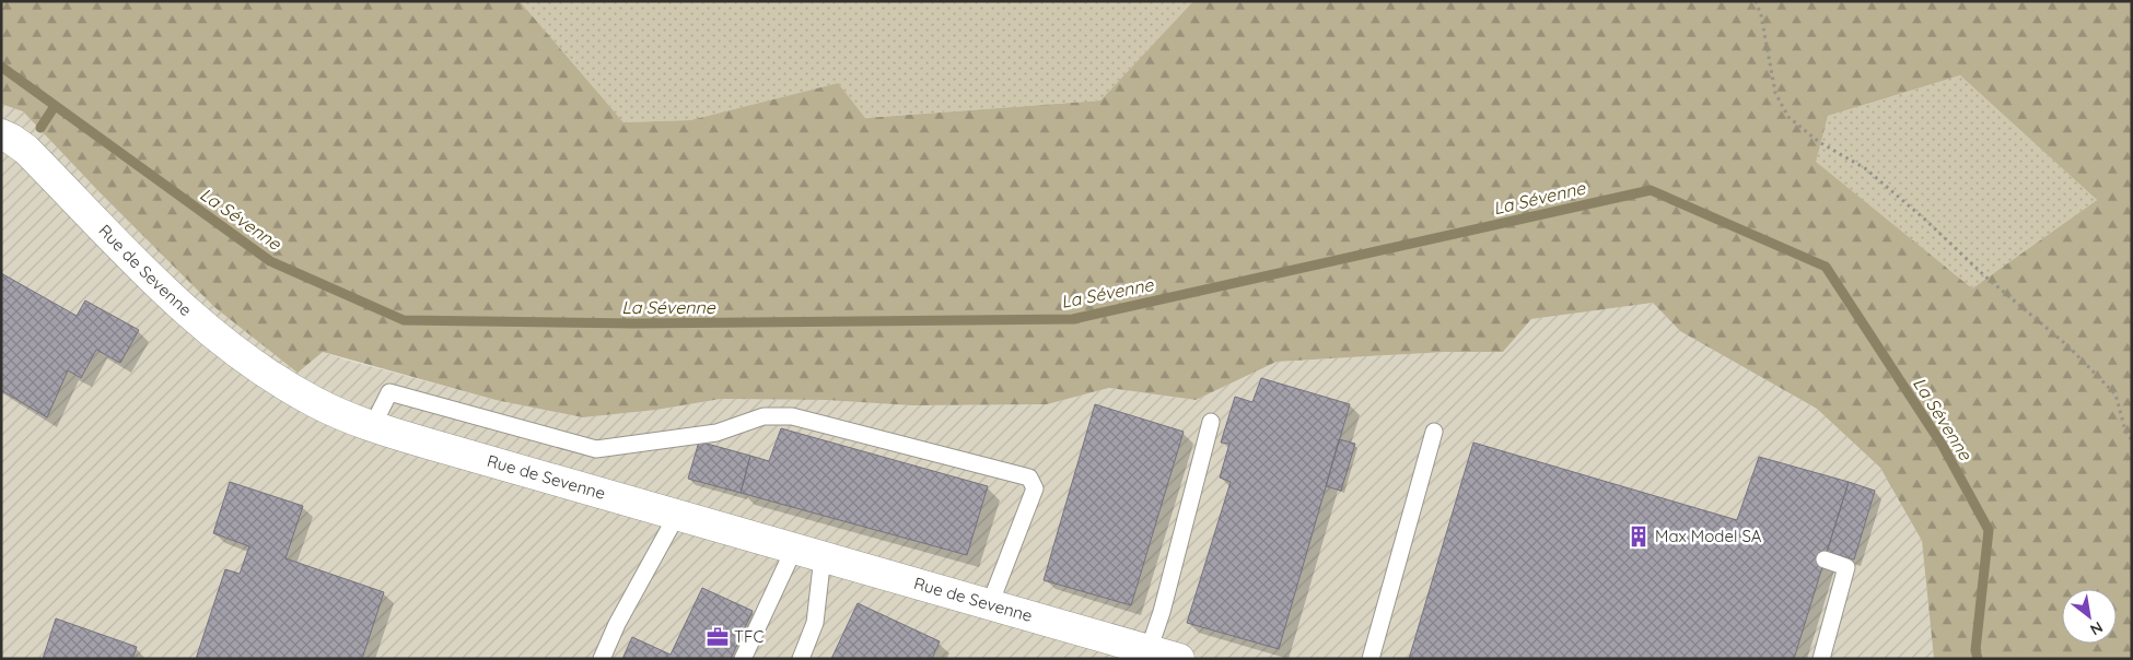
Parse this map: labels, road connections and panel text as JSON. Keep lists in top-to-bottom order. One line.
{"streets":{"street":["Rue de Sevenne"]},"water":["La Sévenne"],"places":{"building":["Max Model SA"],"office":["TFC"]},"north":"bottom right"}
